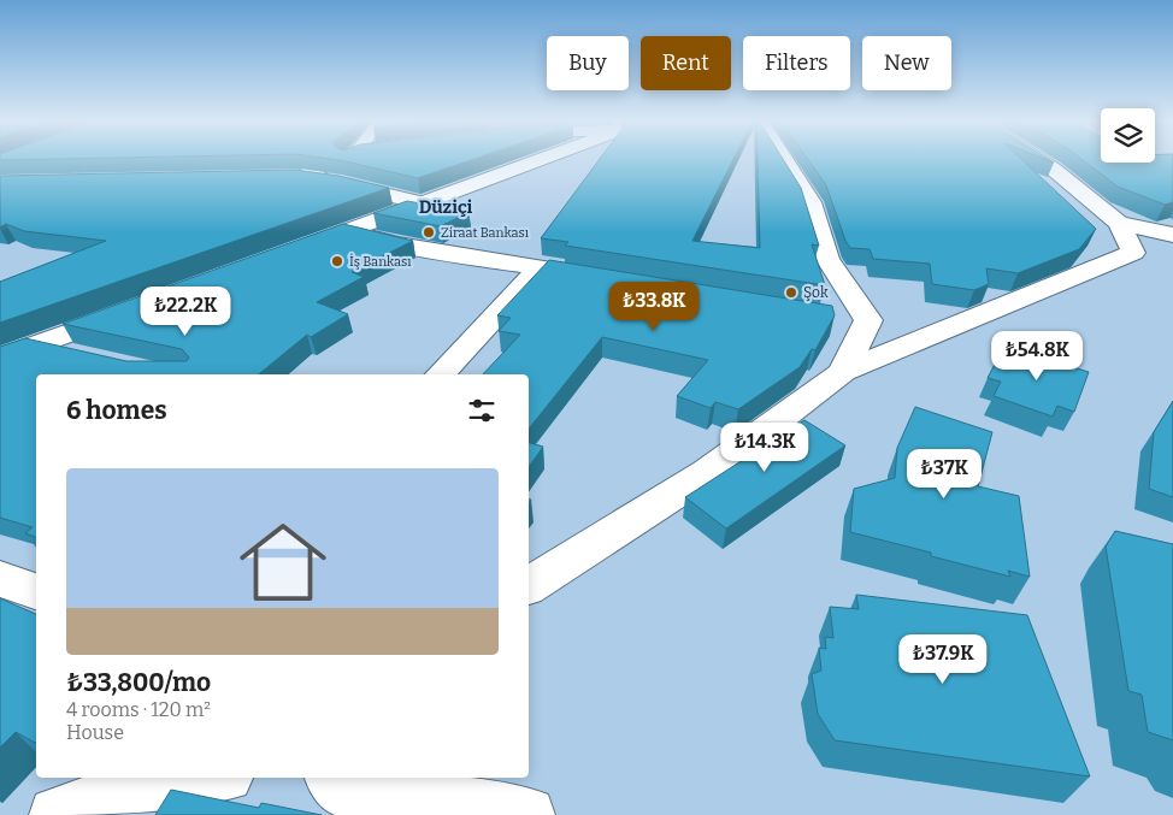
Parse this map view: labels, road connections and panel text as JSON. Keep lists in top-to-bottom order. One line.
{"districts":["Düziçi"],"places":["Ziraat Bankası","İş Bankası","Şok"],"page":{"chip":["Buy","Rent","Filters","New"],"price":["₺33.8K","₺22.2K","₺54.8K","₺14.3K","₺37K","₺37.9K"],"heading":"6 homes","list":[{"name":"₺33,800/mo","note":"4 rooms · 120 m² · House"}]}}
